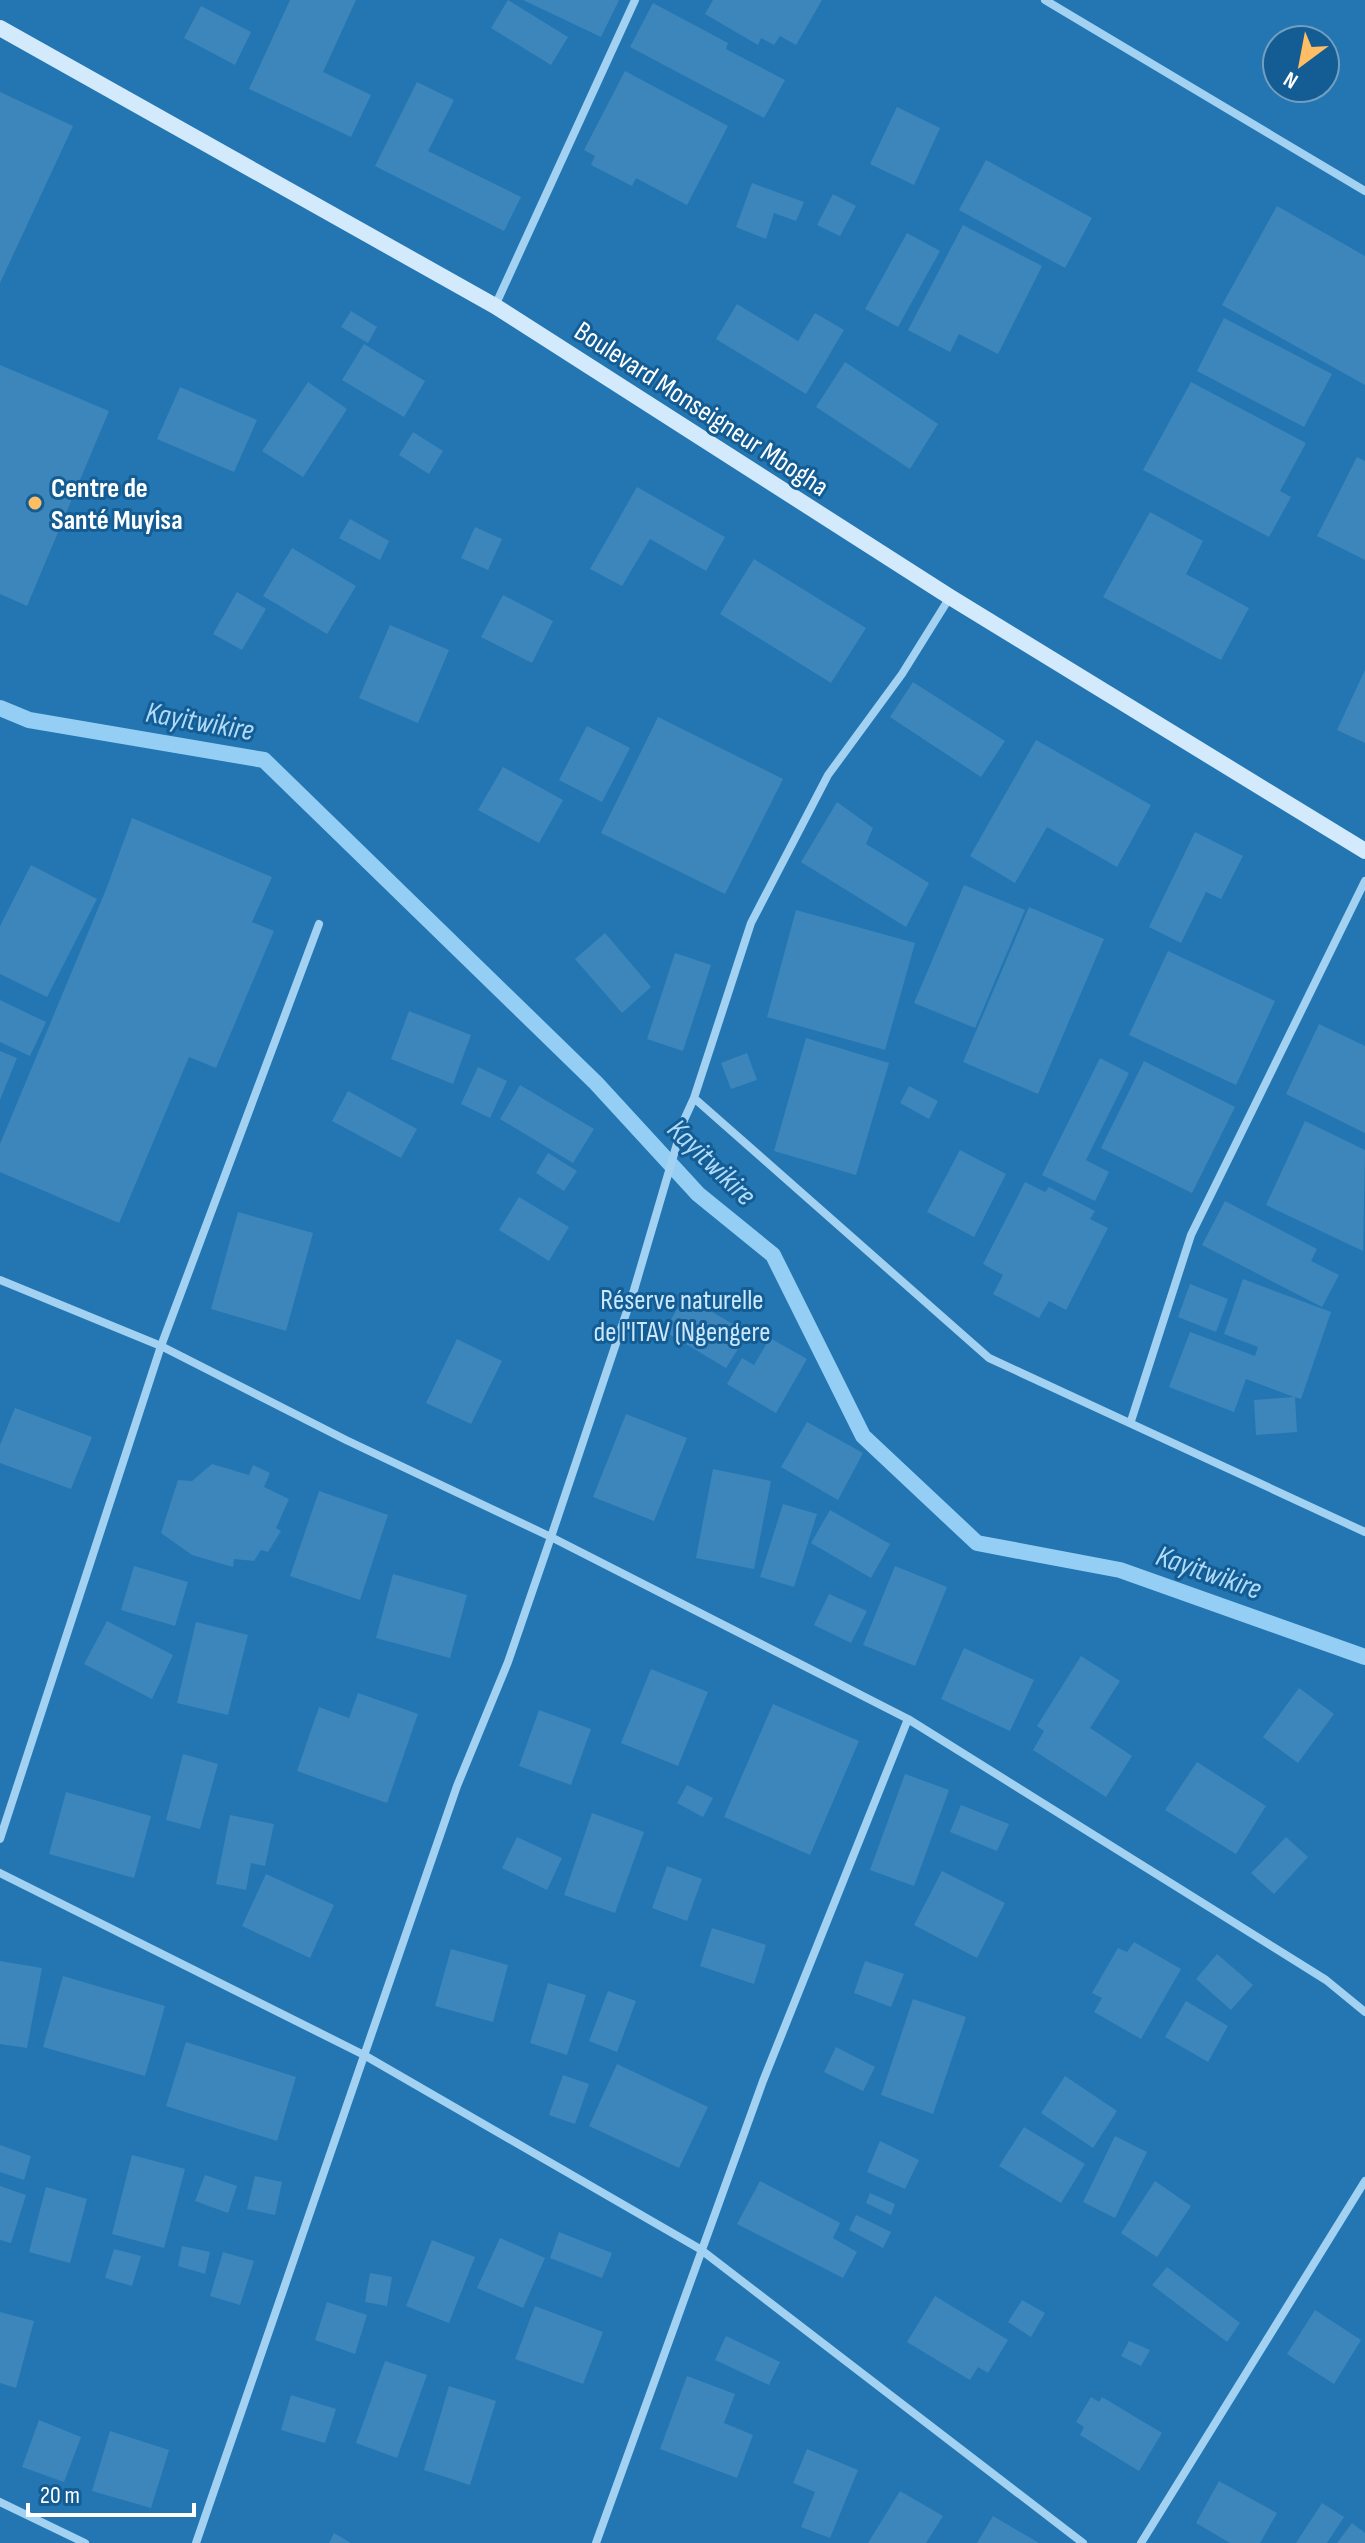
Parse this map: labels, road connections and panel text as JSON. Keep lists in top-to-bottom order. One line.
{"streets":{"street":["Boulevard Monseigneur Mbogha"]},"water":["Kayitwikire"],"parks":["Réserve naturelle de l'ITAV (Ngengere"],"places":["Centre de Santé Muyisa"],"scale_bar":"20 m","north":"bottom left"}
